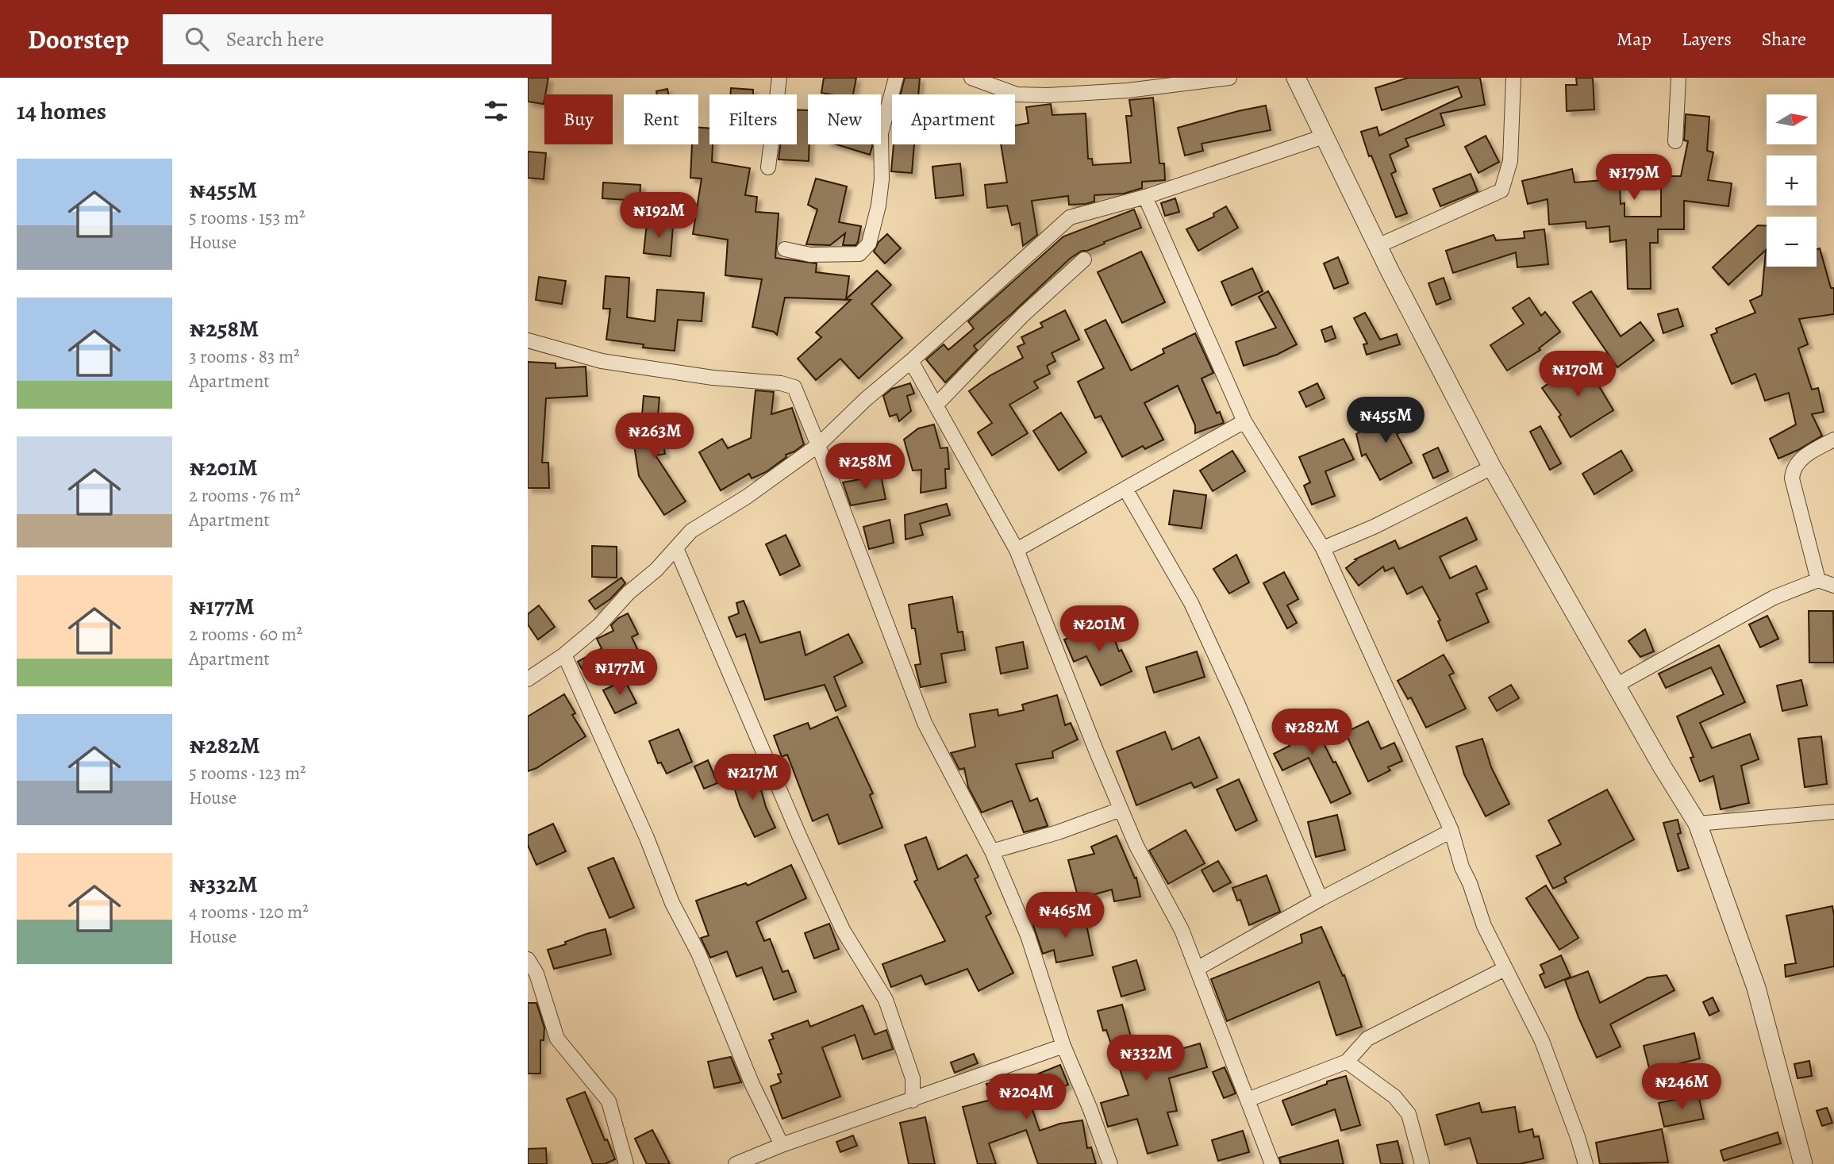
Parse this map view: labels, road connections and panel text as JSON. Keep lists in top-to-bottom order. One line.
{"north":"right","page":{"header":"Doorstep","search":"Search here","nav":["Map","Layers","Share"],"heading":"14 homes","map_buttons":["+","−"],"chip":["Buy","Rent","Filters","New","Apartment"],"list":[{"name":"₦455M","note":"5 rooms · 153 m² · House"},{"name":"₦258M","note":"3 rooms · 83 m² · Apartment"},{"name":"₦201M","note":"2 rooms · 76 m² · Apartment"},{"name":"₦177M","note":"2 rooms · 60 m² · Apartment"},{"name":"₦282M","note":"5 rooms · 123 m² · House"},{"name":"₦332M","note":"4 rooms · 120 m² · House"}],"price":["₦179M","₦192M","₦170M","₦455M","₦263M","₦258M","₦201M","₦177M","₦282M","₦217M","₦465M","₦332M","₦246M","₦204M"]}}
